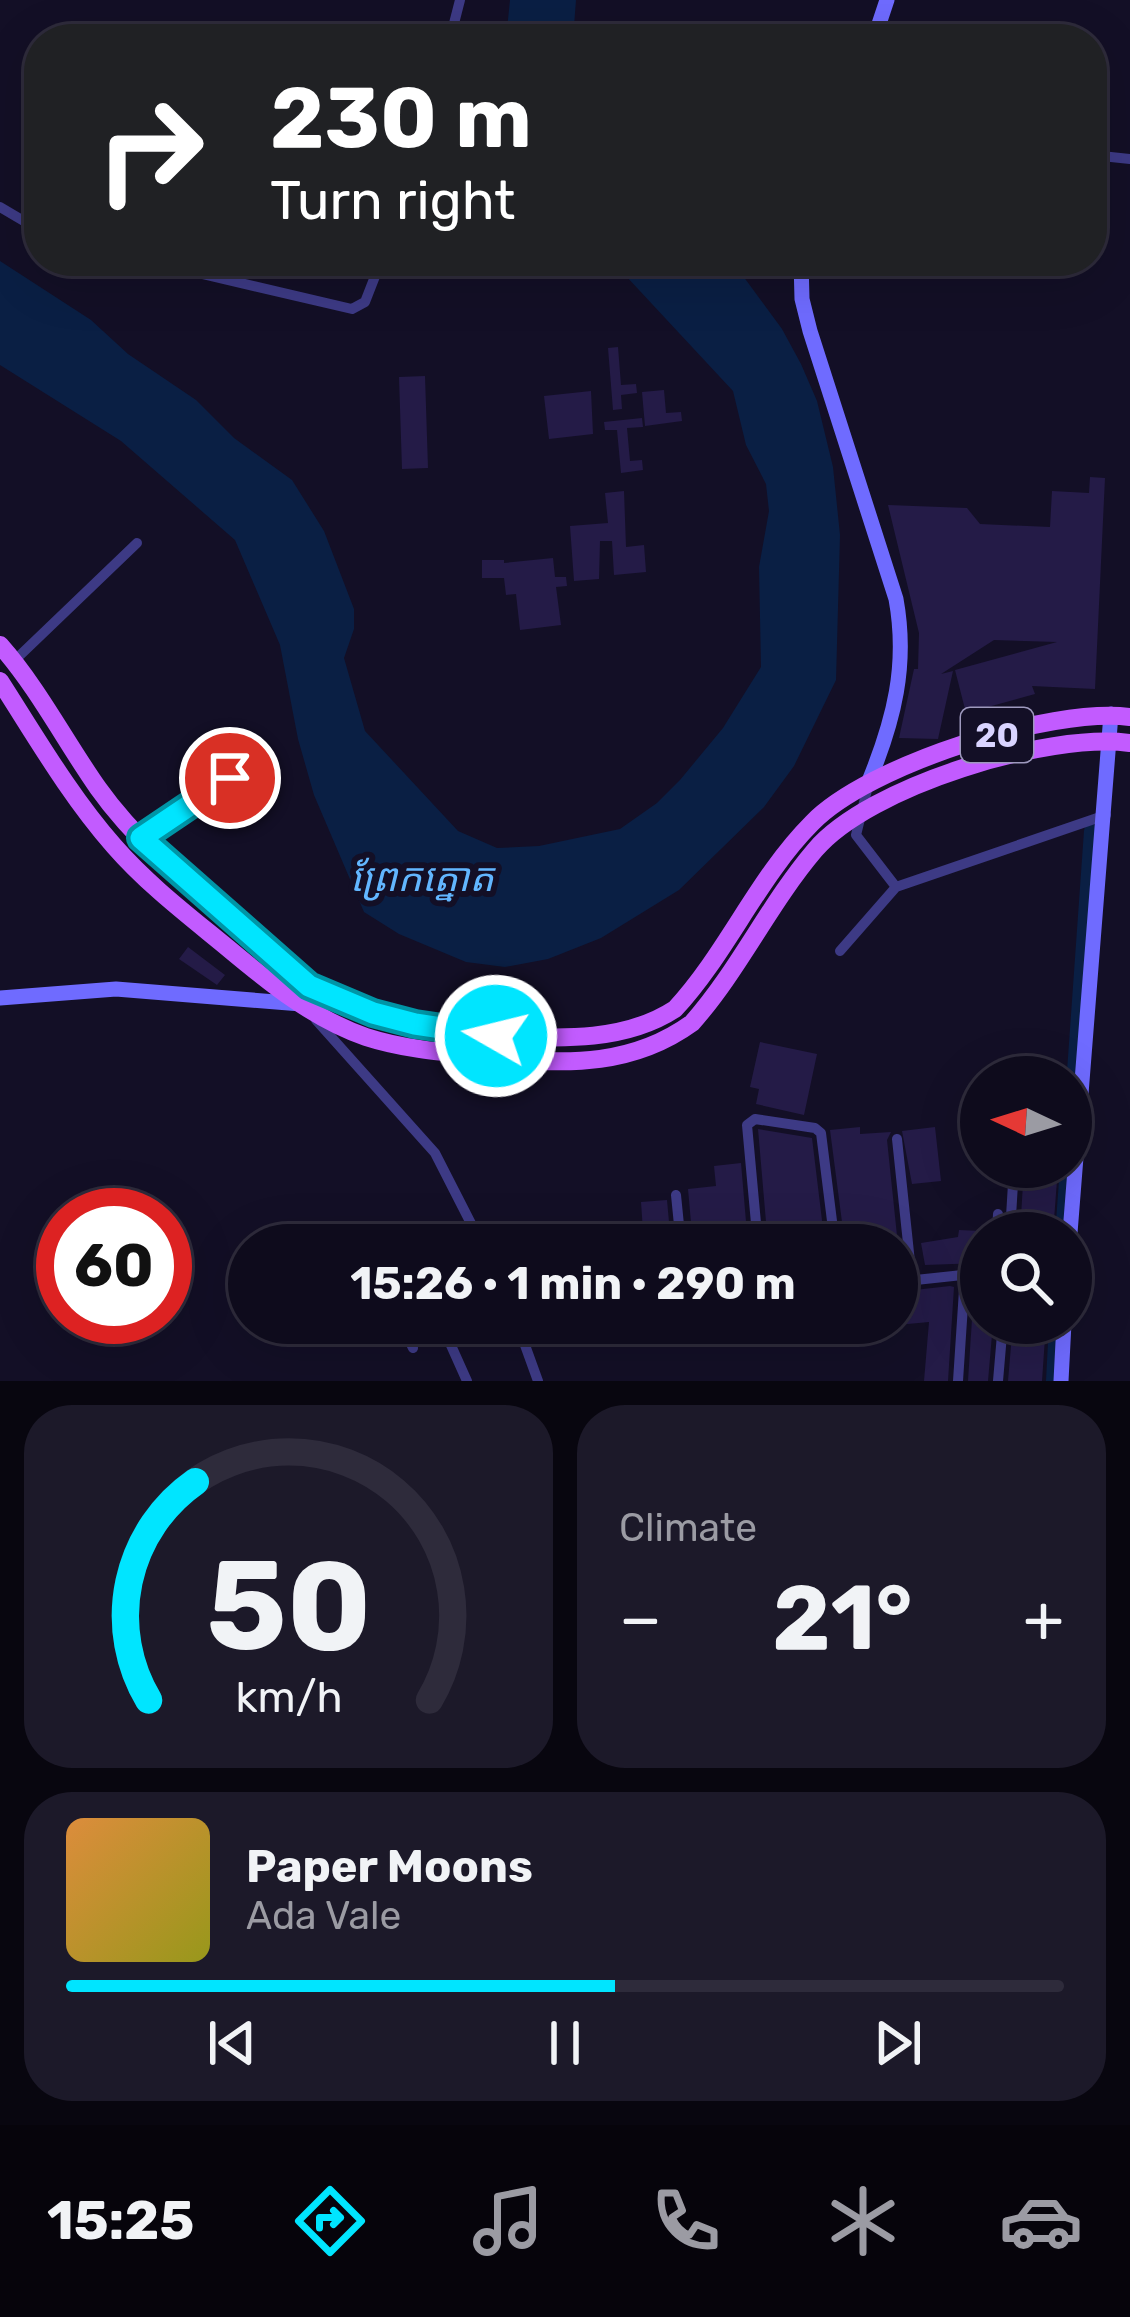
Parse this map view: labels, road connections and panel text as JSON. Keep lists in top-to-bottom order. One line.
{"streets":{"main road":["20"]},"water":["ព្រែកត្នោត"],"north":"left","page":{"turn":["230 m","Turn right"],"limit":"60","trip":"15:26 · 1 min · 290 m","tile":"Climate","heat":["−","21°","+"],"song":["Paper Moons","Ada Vale"],"tabs":"15:25","gauge":["50","km/h"]}}
